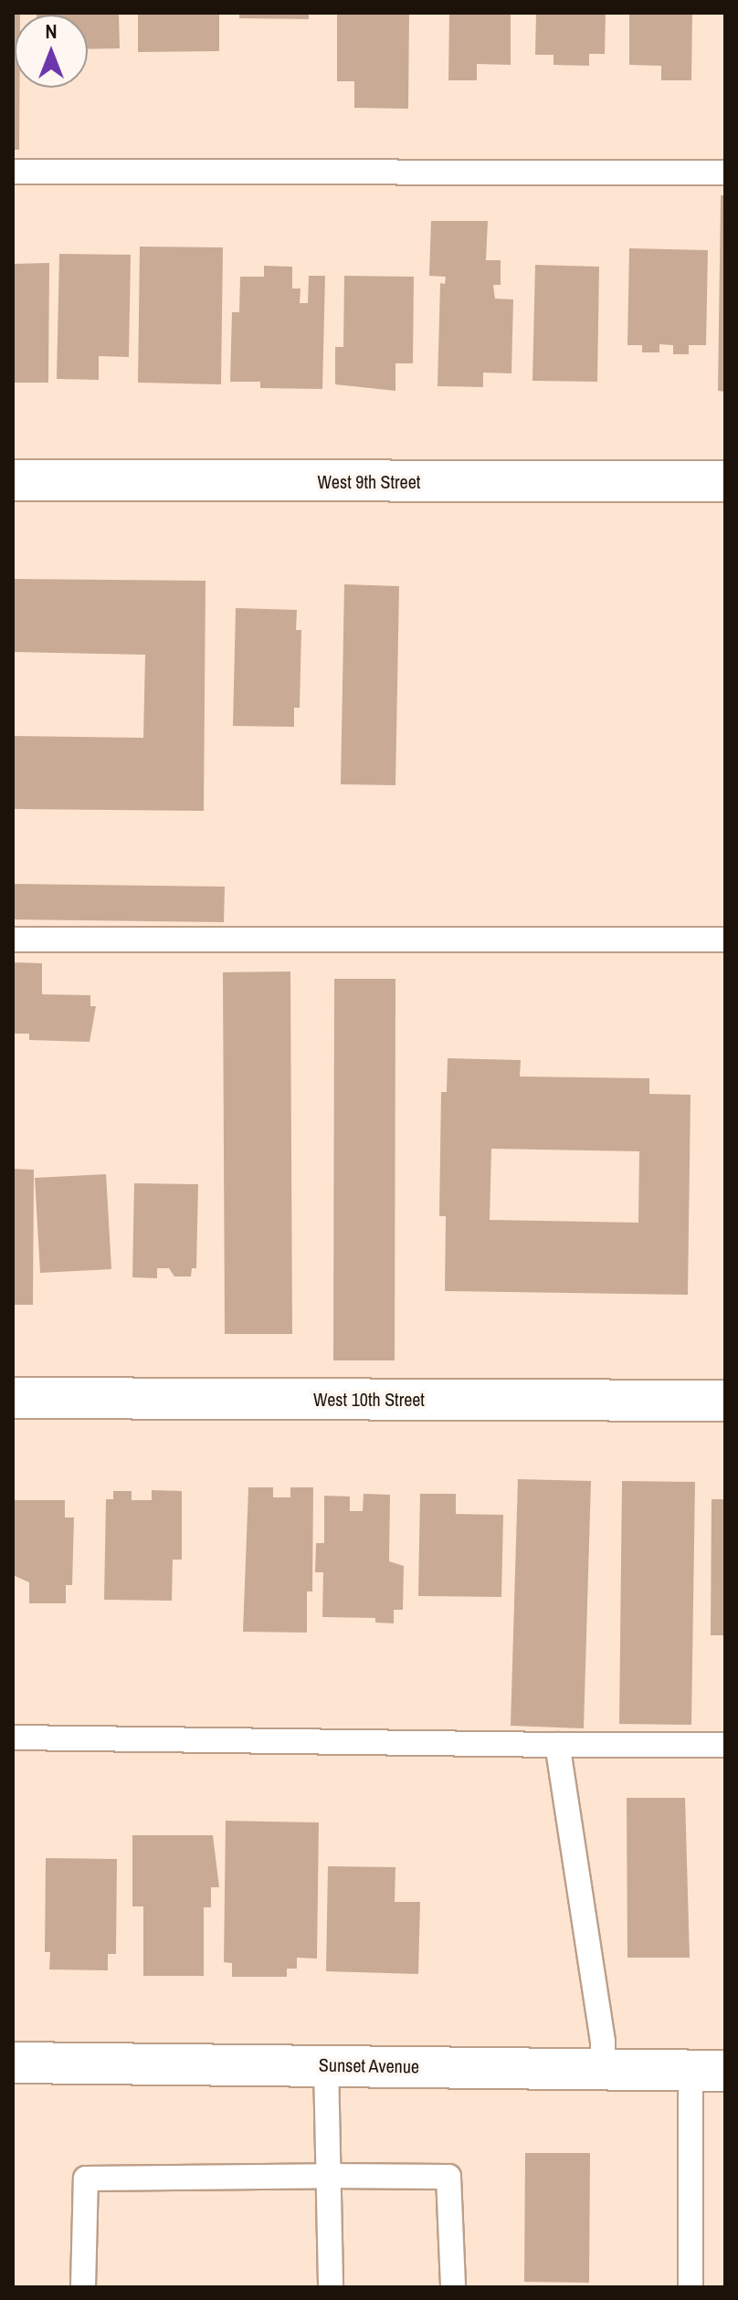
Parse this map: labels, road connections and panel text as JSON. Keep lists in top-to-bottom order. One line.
{"streets":{"street":["West 9th Street","West 10th Street","Sunset Avenue"]},"north":"top"}
